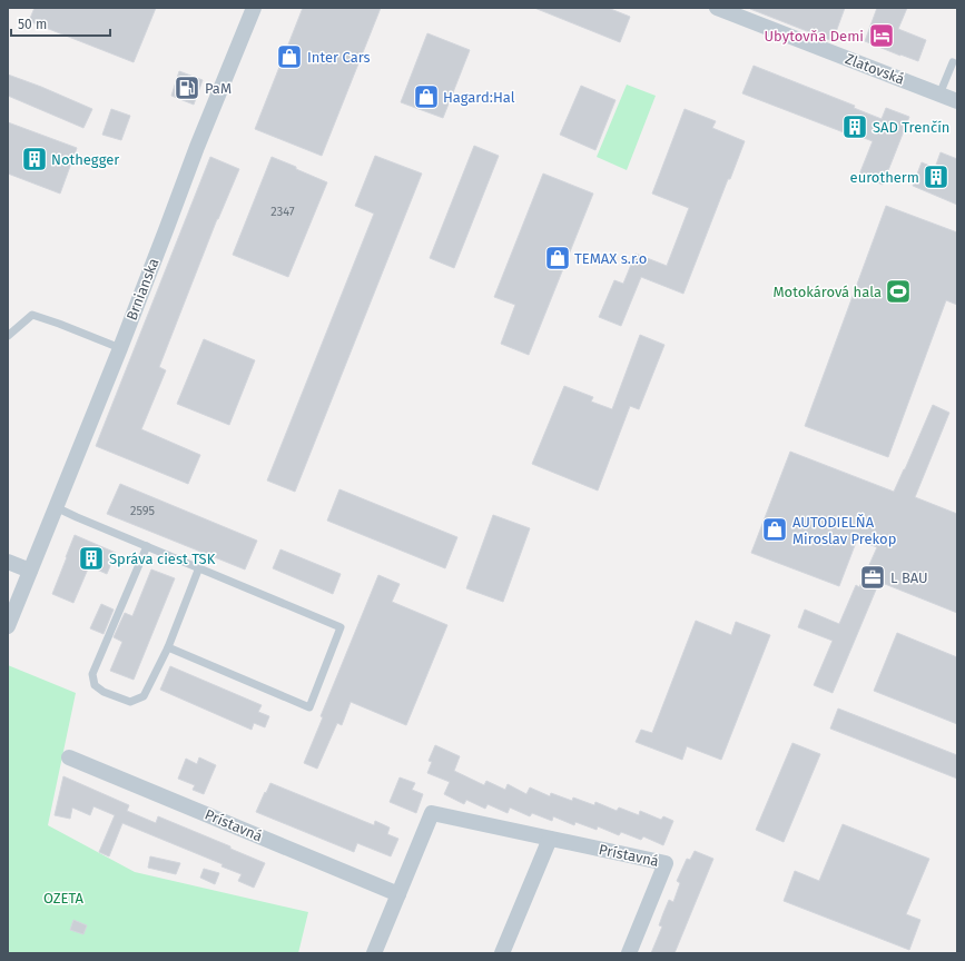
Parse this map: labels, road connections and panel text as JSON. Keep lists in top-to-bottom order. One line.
{"streets":{"street":["Zlatovská","Brnianska","Prístavná"]},"parks":["OZETA"],"places":{"hotel":["Ubytovňa Demi"],"shop":["Inter Cars","Hagard:Hal","TEMAX s.r.o","AUTODIELŇA Miroslav Prekop"],"fuel station":["PaM"],"building":["SAD Trenčín","Nothegger","eurotherm","Správa ciest TSK"],"sports":["Motokárová hala"],"office":["L BAU"]},"house_numbers":["2347","2595"],"scale_bar":"50 m"}
